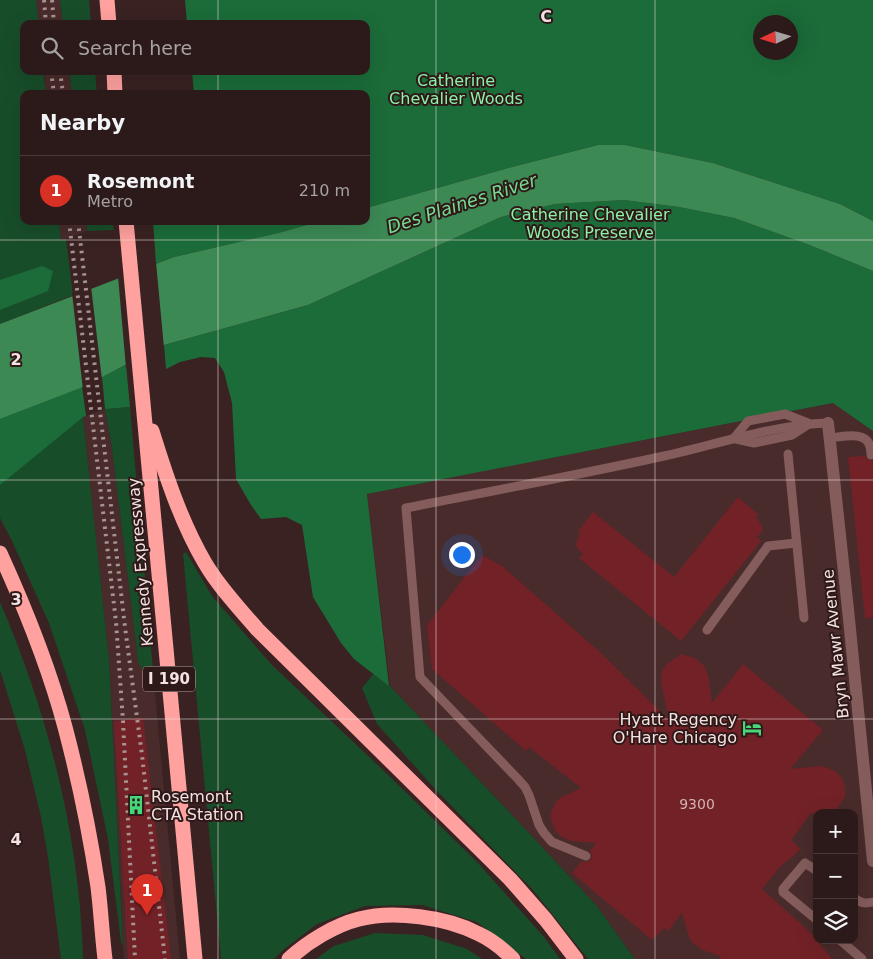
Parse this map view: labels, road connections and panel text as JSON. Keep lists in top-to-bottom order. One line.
{"streets":{"highway":["Kennedy Expressway","I 190"],"street":["Bryn Mawr Avenue"]},"water":["Des Plaines River"],"parks":["Catherine Chevalier Woods","Catherine Chevalier Woods Preserve"],"places":{"hotel":["Hyatt Regency O'Hare Chicago"],"building":["Rosemont CTA Station"]},"house_numbers":["9300"],"north":"left","page":{"search":"Search here","heading":"Nearby","list":[{"mark":"1","name":"Rosemont","note":"Metro","value":"210 m"}],"map_buttons":["+","−"],"pins":"1"},"grid":{"columns":["C"],"rows":["2","3","4"]}}
